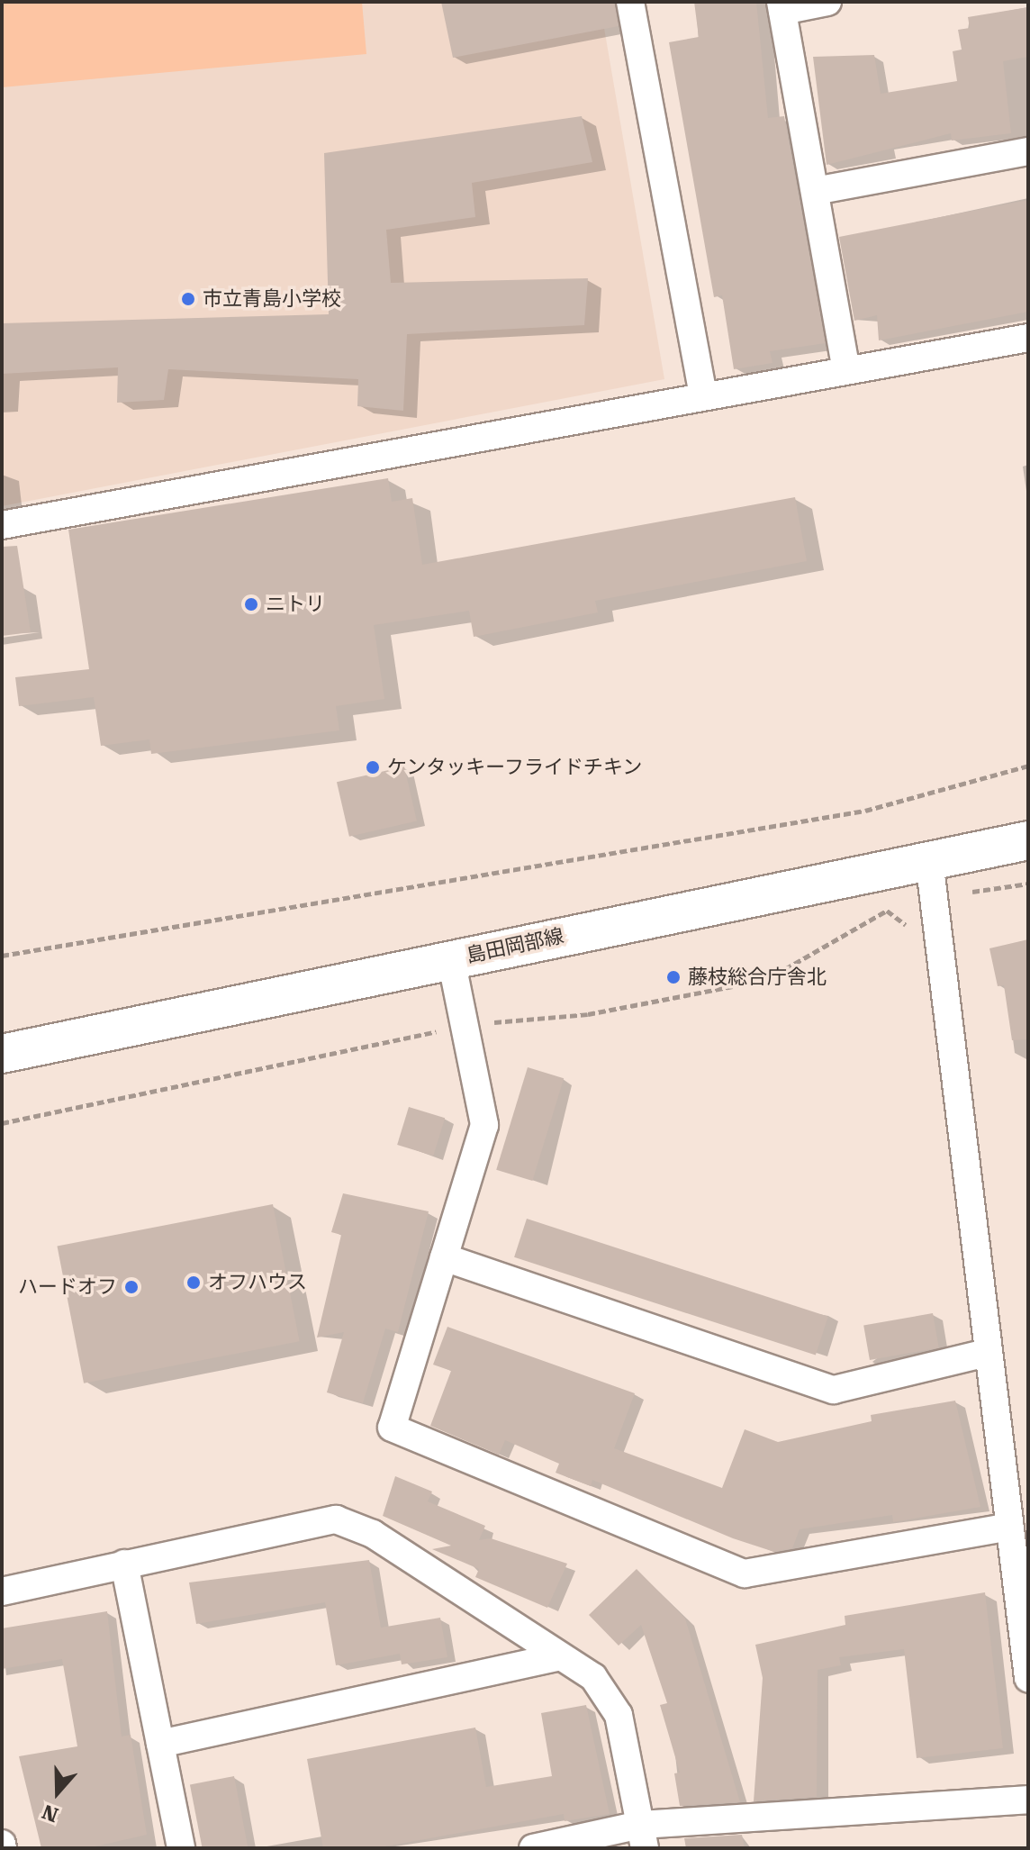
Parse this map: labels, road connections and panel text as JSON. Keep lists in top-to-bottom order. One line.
{"streets":{"main road":["島田岡部線"]},"places":["市立青島小学校","ニトリ","ケンタッキーフライドチキン","藤枝総合庁舎北","オフハウス","ハードオフ"],"north":"bottom"}
